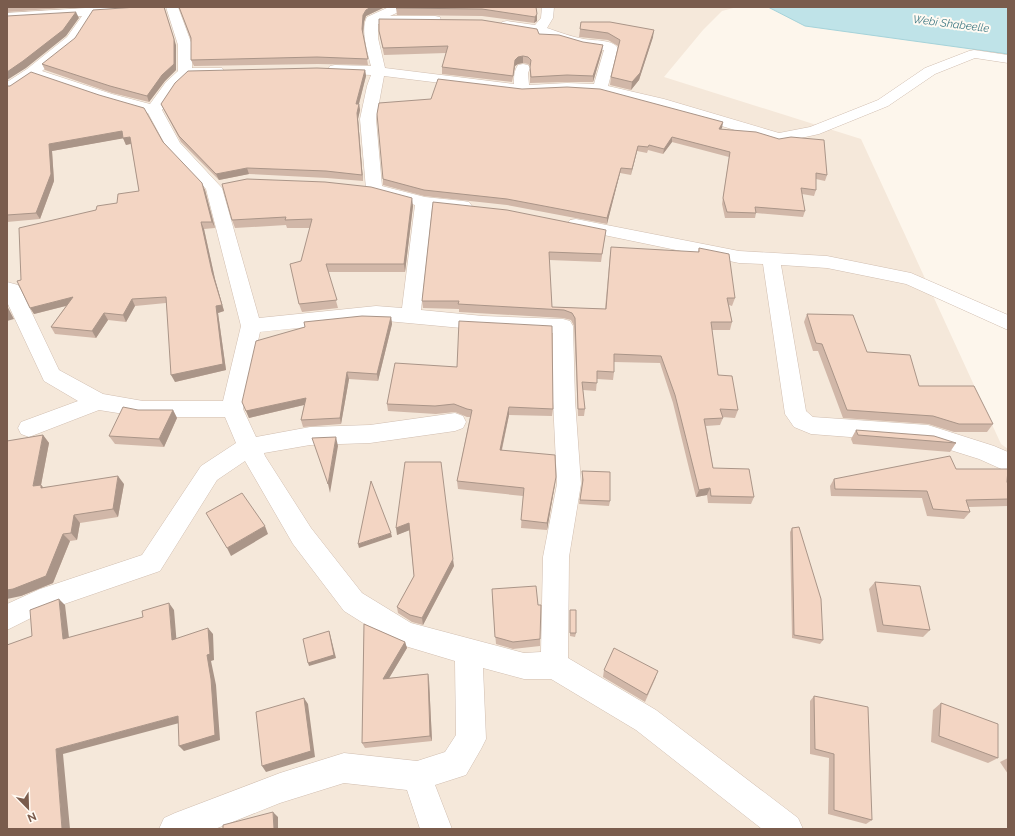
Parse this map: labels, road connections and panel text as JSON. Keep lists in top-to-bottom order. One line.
{"water":["Webi Shabeelle"],"north":"bottom right"}
